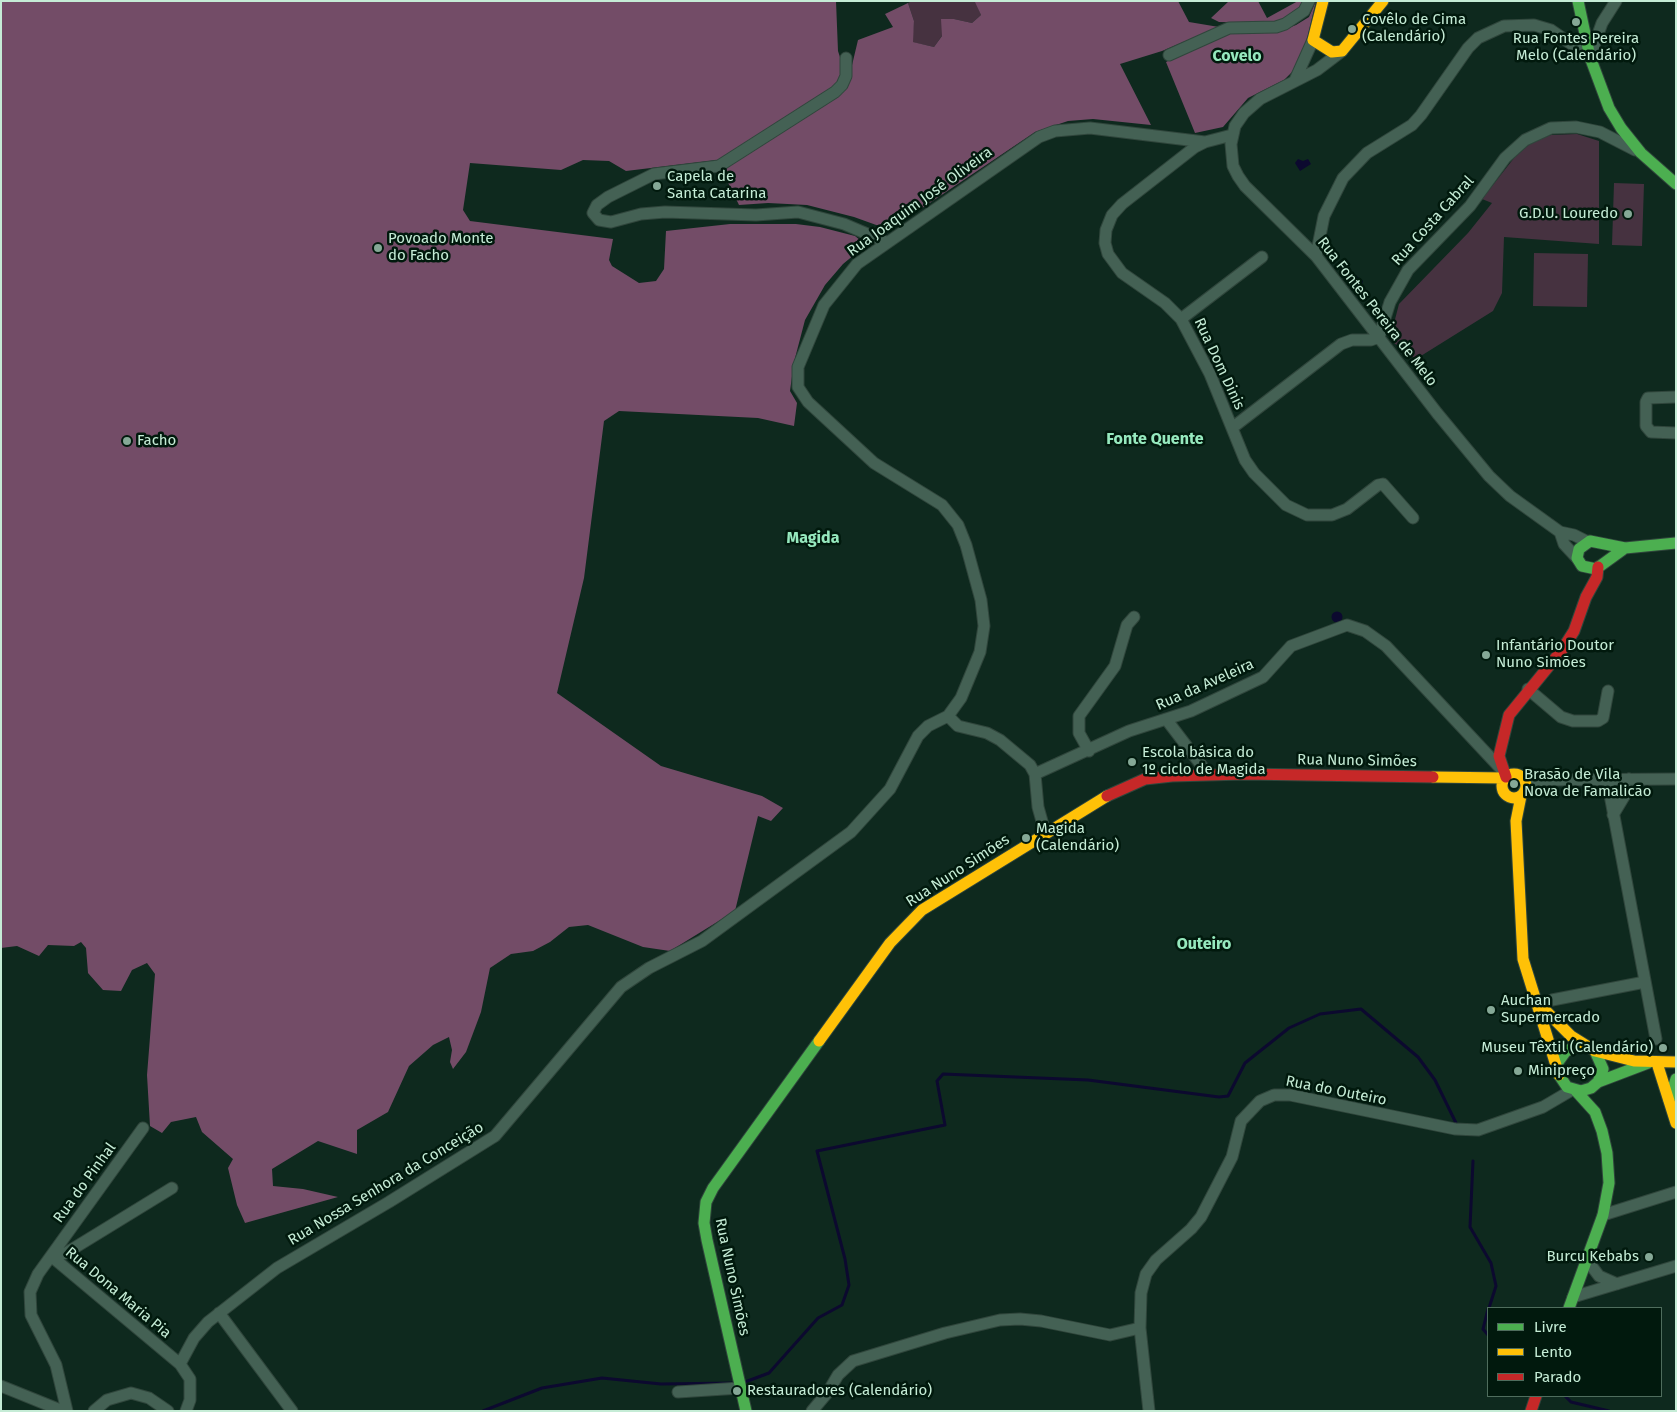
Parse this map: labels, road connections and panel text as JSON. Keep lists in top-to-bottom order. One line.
{"streets":{"street":["Rua Joaquim José Oliveira","Rua Costa Cabral","Rua Fontes Pereira de Melo","Rua Dom Dinis","Rua da Aveleira","Rua Nuno Simões","Rua do Outeiro","Rua do Pinhal","Rua Nossa Senhora da Conceição","Rua Dona Maria Pia"]},"crossings":[["Rua Joaquim José Oliveira","Rua Dom Dinis"],["Rua Joaquim José Oliveira","Rua Nossa Senhora da Conceição"],["Rua Costa Cabral","Rua Fontes Pereira de Melo"],["Rua Fontes Pereira de Melo","Rua Dom Dinis"],["Rua da Aveleira","Rua Nuno Simões"],["Rua do Pinhal","Rua Dona Maria Pia"],["Rua Nossa Senhora da Conceição","Rua Dona Maria Pia"]],"districts":["Covelo","Fonte Quente","Magida","Outeiro"],"places":["Rua Fontes Pereira Melo (Calendário)","Covêlo de Cima (Calendário)","Capela de Santa Catarina","G.D.U. Louredo","Povoado Monte do Facho","Facho","Infantário Doutor Nuno Simões","Escola básica do 1º ciclo de Magida","Brasão de Vila Nova de Famalicão","Magida (Calendário)","Auchan Supermercado","Museu Têxtil (Calendário)","Minipreço","Burcu Kebabs","Restauradores (Calendário)"],"legend":["Livre","Lento","Parado"]}
